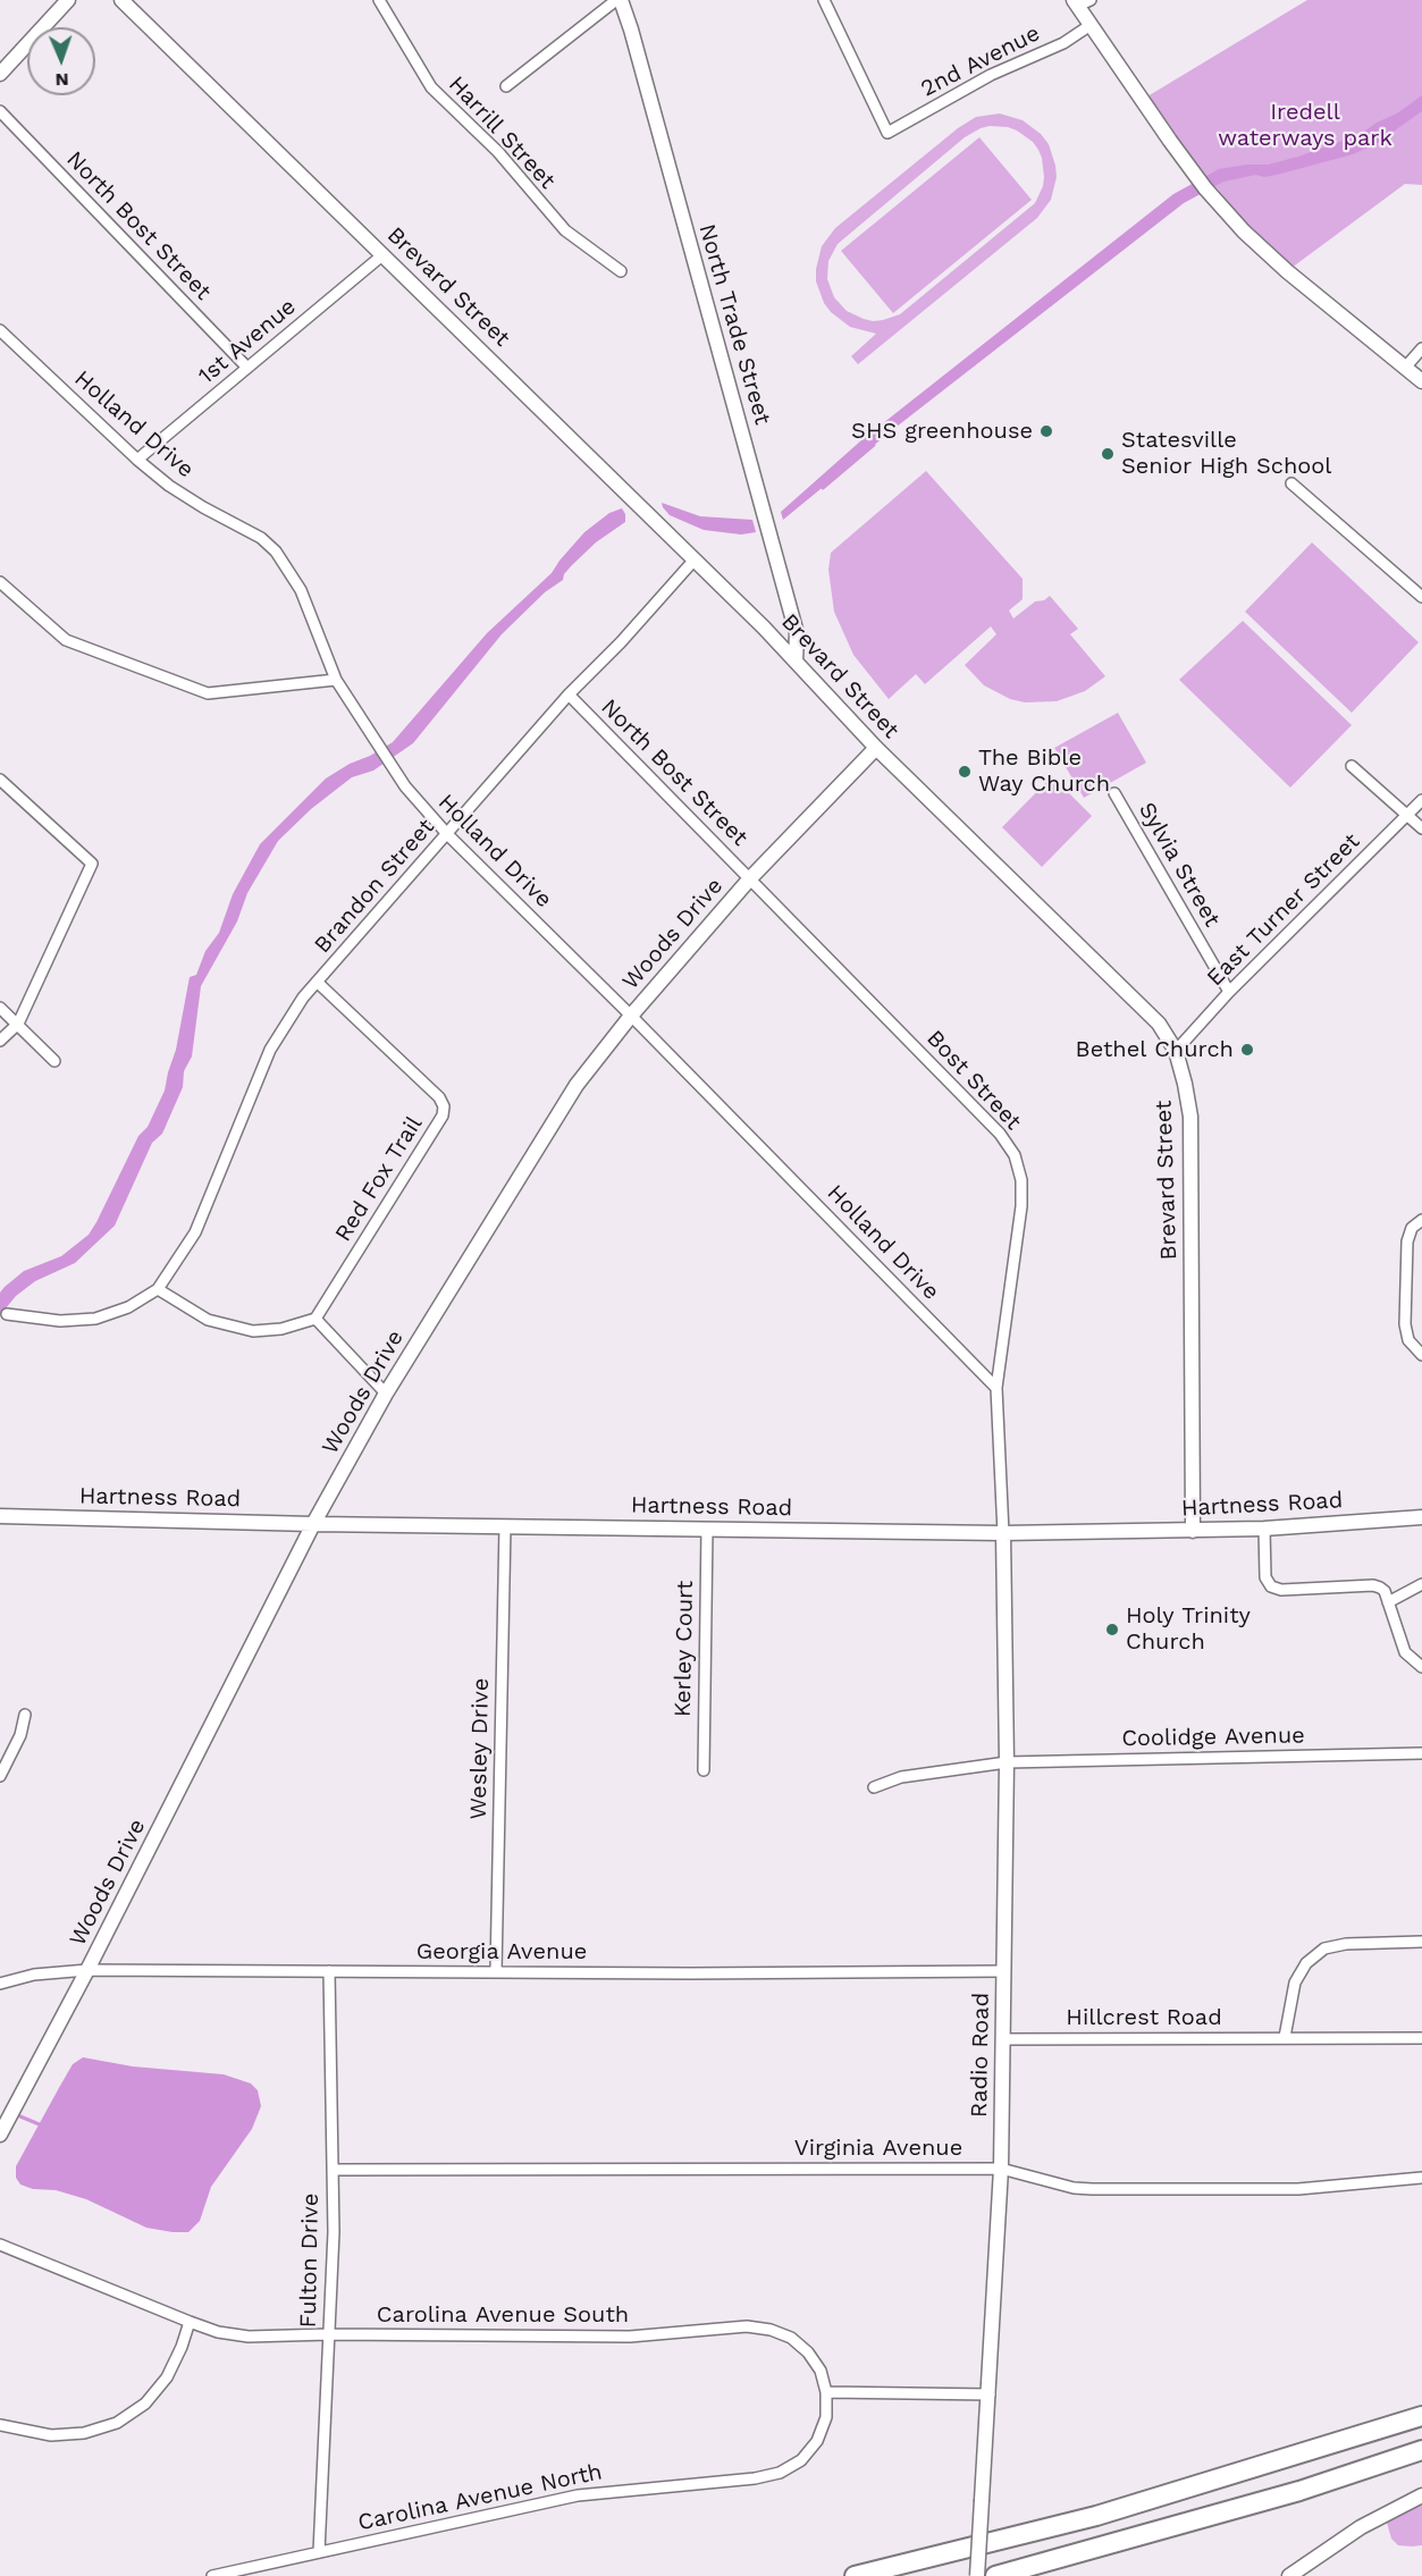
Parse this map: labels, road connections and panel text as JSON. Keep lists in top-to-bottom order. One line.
{"streets":{"street":["2nd Avenue","Harrill Street","North Bost Street","Brevard Street","North Trade Street","1st Avenue","Holland Drive","Sylvia Street","Brandon Street","East Turner Street","Woods Drive","Bost Street","Red Fox Trail","Hartness Road","Kerley Court","Coolidge Avenue","Wesley Drive","Georgia Avenue","Hillcrest Road","Radio Road","Virginia Avenue","Fulton Drive","Carolina Avenue South","Carolina Avenue North"]},"crossings":[["North Bost Street","1st Avenue"],["North Bost Street","Brandon Street"],["North Bost Street","Woods Drive"],["North Bost Street","Bost Street"],["Brevard Street","North Trade Street"],["Brevard Street","1st Avenue"],["Brevard Street","Brandon Street"],["Brevard Street","East Turner Street"],["Brevard Street","Woods Drive"],["Brevard Street","Hartness Road"],["1st Avenue","Holland Drive"],["Holland Drive","Brandon Street"],["Holland Drive","Woods Drive"],["Holland Drive","Bost Street"],["Sylvia Street","East Turner Street"],["Brandon Street","Red Fox Trail"],["Woods Drive","Bost Street"],["Woods Drive","Hartness Road"],["Woods Drive","Georgia Avenue"],["Bost Street","Hartness Road"],["Bost Street","Radio Road"],["Hartness Road","Kerley Court"],["Hartness Road","Wesley Drive"],["Hartness Road","Radio Road"],["Coolidge Avenue","Radio Road"],["Wesley Drive","Georgia Avenue"],["Georgia Avenue","Radio Road"],["Georgia Avenue","Fulton Drive"],["Hillcrest Road","Radio Road"],["Radio Road","Virginia Avenue"],["Virginia Avenue","Fulton Drive"],["Fulton Drive","Carolina Avenue South"],["Fulton Drive","Carolina Avenue North"],["Carolina Avenue South","Carolina Avenue North"]],"parks":["Iredell waterways park"],"places":["SHS greenhouse","Statesville Senior High School","The Bible Way Church","Bethel Church","Holy Trinity Church"],"north":"bottom"}
